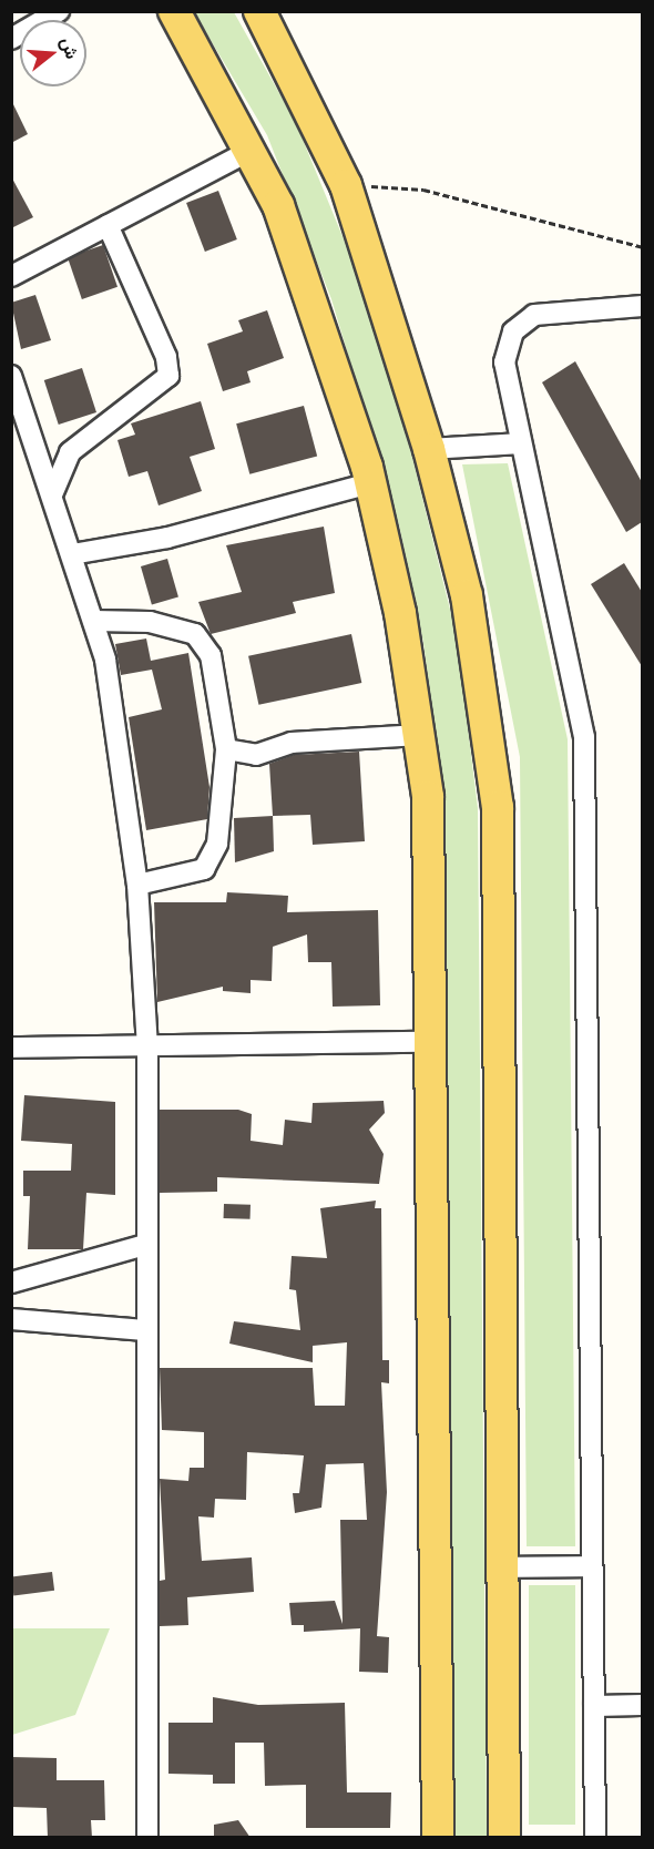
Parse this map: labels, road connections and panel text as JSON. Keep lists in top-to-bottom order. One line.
{"north":"right"}
